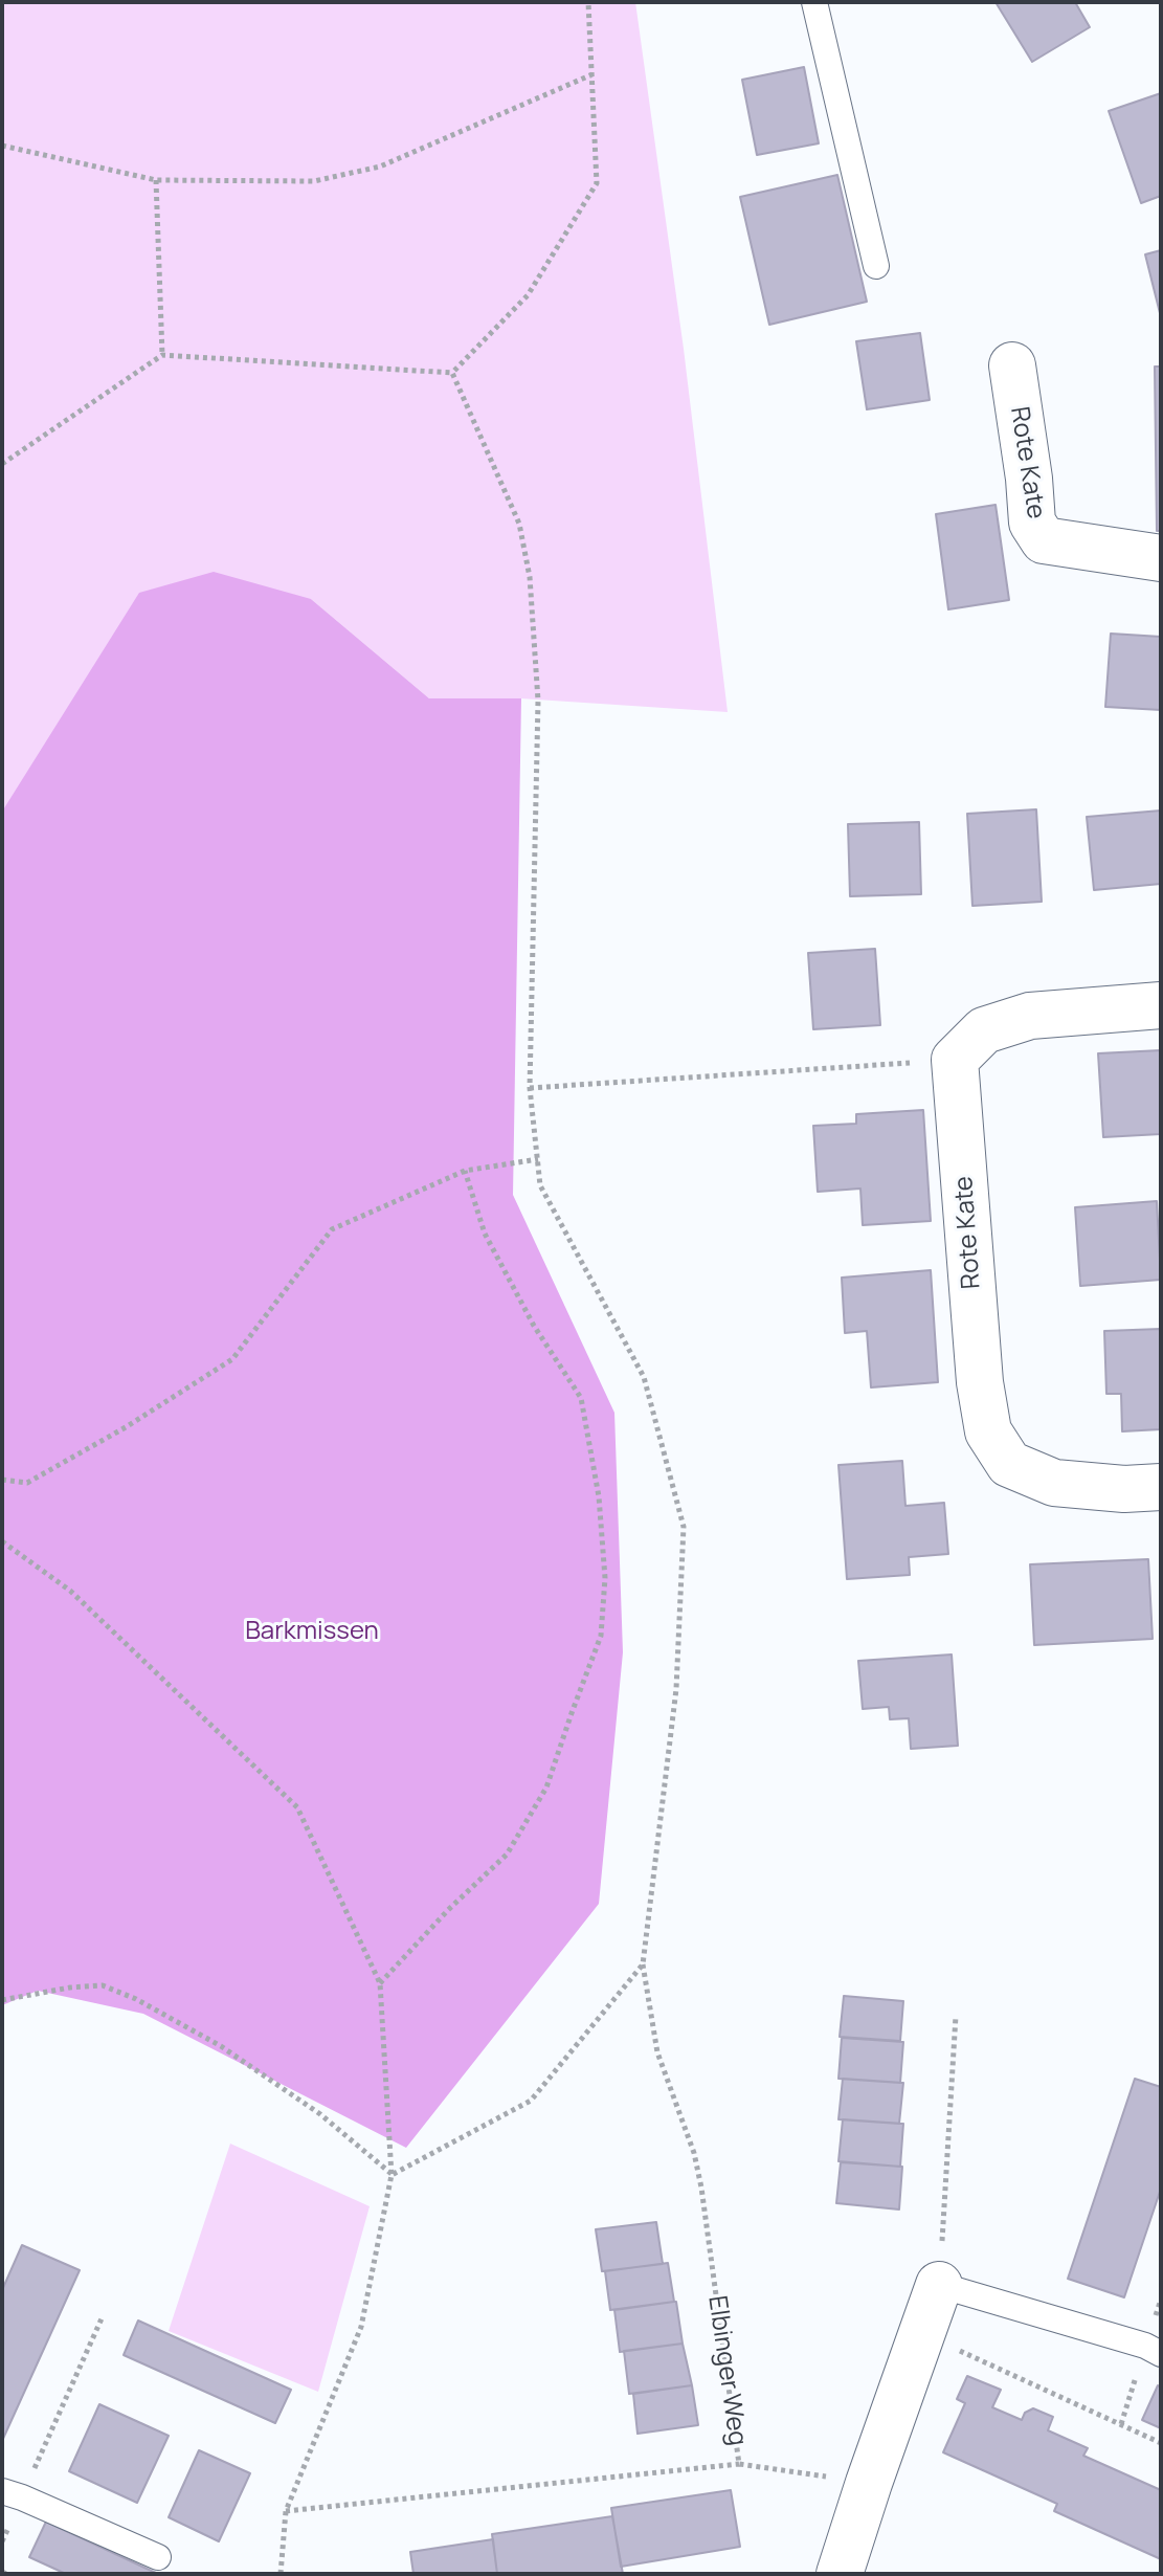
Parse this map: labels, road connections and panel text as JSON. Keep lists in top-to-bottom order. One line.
{"streets":{"street":["Rote Kate"],"path":["Elbinger Weg"]},"parks":["Barkmissen"]}
